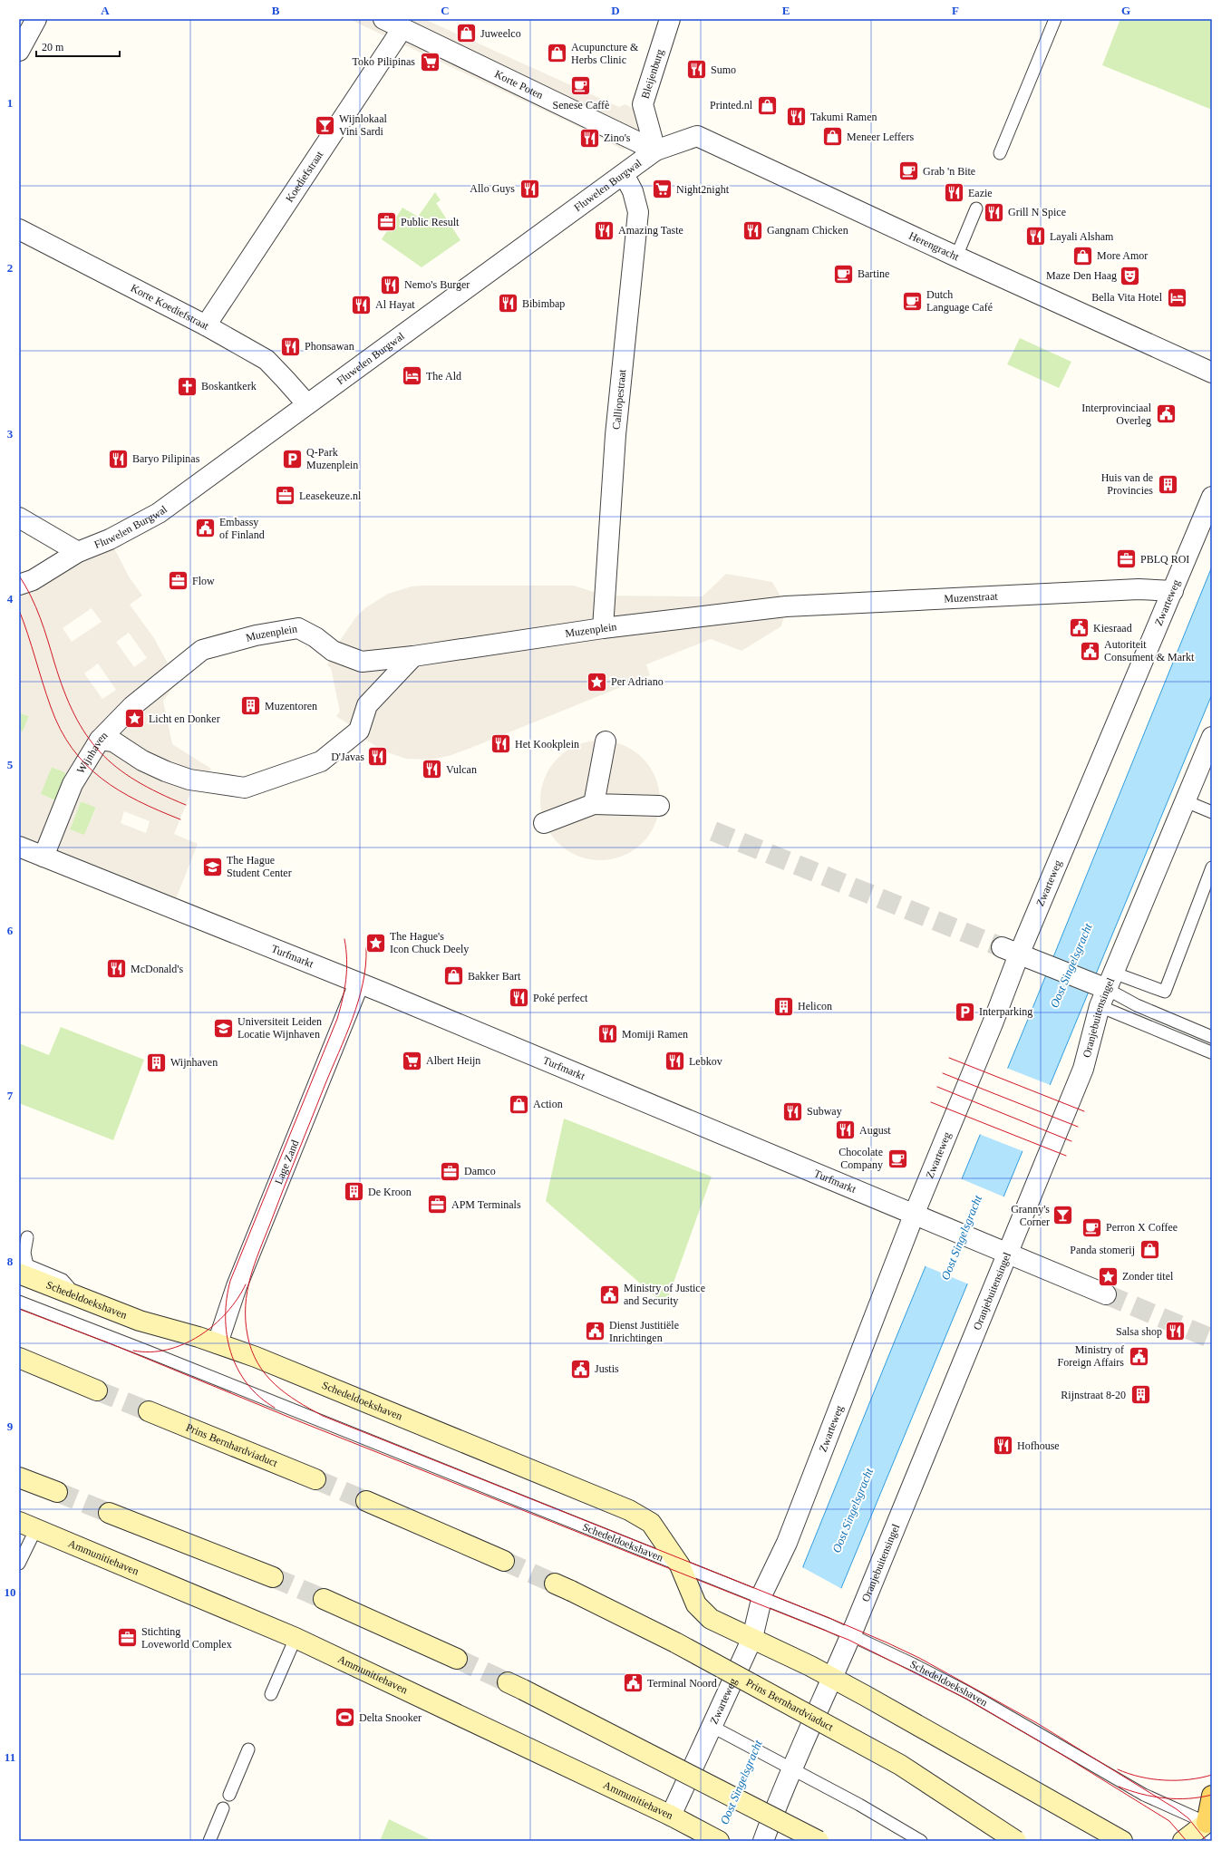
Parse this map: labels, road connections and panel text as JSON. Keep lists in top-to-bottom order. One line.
{"streets":{"street":["Bleijenburg","Korte Poten","Koediefstraat","Fluwelen Burgwal","Herengracht","Korte Koediefstraat","Calliopestraat","Muzenstraat","Zwarteweg","Muzenplein","Wijnhaven","Turfmarkt","Oranjebuitensingel","Lage Zand","Schedeldoekshaven","Prins Bernhardviaduct","Ammunitiehaven"]},"crossings":[["Bleijenburg","Korte Poten"],["Bleijenburg","Fluwelen Burgwal"],["Bleijenburg","Herengracht"],["Korte Poten","Koediefstraat"],["Korte Poten","Fluwelen Burgwal"],["Korte Poten","Herengracht"],["Koediefstraat","Korte Koediefstraat"],["Fluwelen Burgwal","Herengracht"],["Fluwelen Burgwal","Korte Koediefstraat"],["Fluwelen Burgwal","Calliopestraat"],["Calliopestraat","Muzenplein"],["Muzenstraat","Zwarteweg"],["Muzenstraat","Muzenplein"],["Zwarteweg","Turfmarkt"],["Zwarteweg","Schedeldoekshaven"],["Zwarteweg","Ammunitiehaven"],["Muzenplein","Wijnhaven"],["Wijnhaven","Turfmarkt"],["Turfmarkt","Oranjebuitensingel"],["Turfmarkt","Lage Zand"],["Oranjebuitensingel","Schedeldoekshaven"],["Lage Zand","Schedeldoekshaven"]],"water":["Oost Singelsgracht"],"places":{"shop":["Juweelco","Acupuncture & Herbs Clinic","Printed.nl","Meneer Leffers","More Amor","Bakker Bart","Action","Panda stomerij"],"supermarket":["Toko Pilipinas","Night2night","Albert Heijn"],"restaurant":["Sumo","Takumi Ramen","Zino's","Allo Guys","Eazie","Grill N Spice","Amazing Taste","Gangnam Chicken","Layali Alsham","Nemo's Burger","Bibimbap","Al Hayat","Phonsawan","Baryo Pilipinas","Het Kookplein","D'Javas","Vulcan","McDonald's","Poké perfect","Momiji Ramen","Lebkov","Subway","August","Salsa shop","Hofhouse"],"cafe":["Senese Caffè","Grab 'n Bite","Bartine","Dutch Language Café","Chocolate Company","Perron X Coffee"],"bar":["Wijnlokaal Vini Sardi","Granny's Corner"],"office":["Public Result","Leasekeuze.nl","PBLQ ROI","Flow","Damco","APM Terminals","Stichting Loveworld Complex"],"theatre":["Maze Den Haag"],"hotel":["Bella Vita Hotel","The Ald"],"church":["Boskantkerk"],"public building":["Interprovinciaal Overleg","Embassy of Finland","Kiesraad","Autoriteit Consument & Markt","Ministry of Justice and Security","Dienst Justitiële Inrichtingen","Ministry of Foreign Affairs","Justis","Terminal Noord"],"parking":["Q-Park Muzenplein","Interparking"],"building":["Huis van de Provincies","Muzentoren","Helicon","Wijnhaven","De Kroon","Rijnstraat 8-20"],"place":["Per Adriano","Licht en Donker","The Hague's Icon Chuck Deely","Zonder titel"],"school or university":["The Hague Student Center","Universiteit Leiden Locatie Wijnhaven"],"sports":["Delta Snooker"]},"scale_bar":"20 m","grid":{"columns":["A","B","C","D","E","F","G"],"rows":["1","2","3","4","5","6","7","8","9","10","11"]}}
